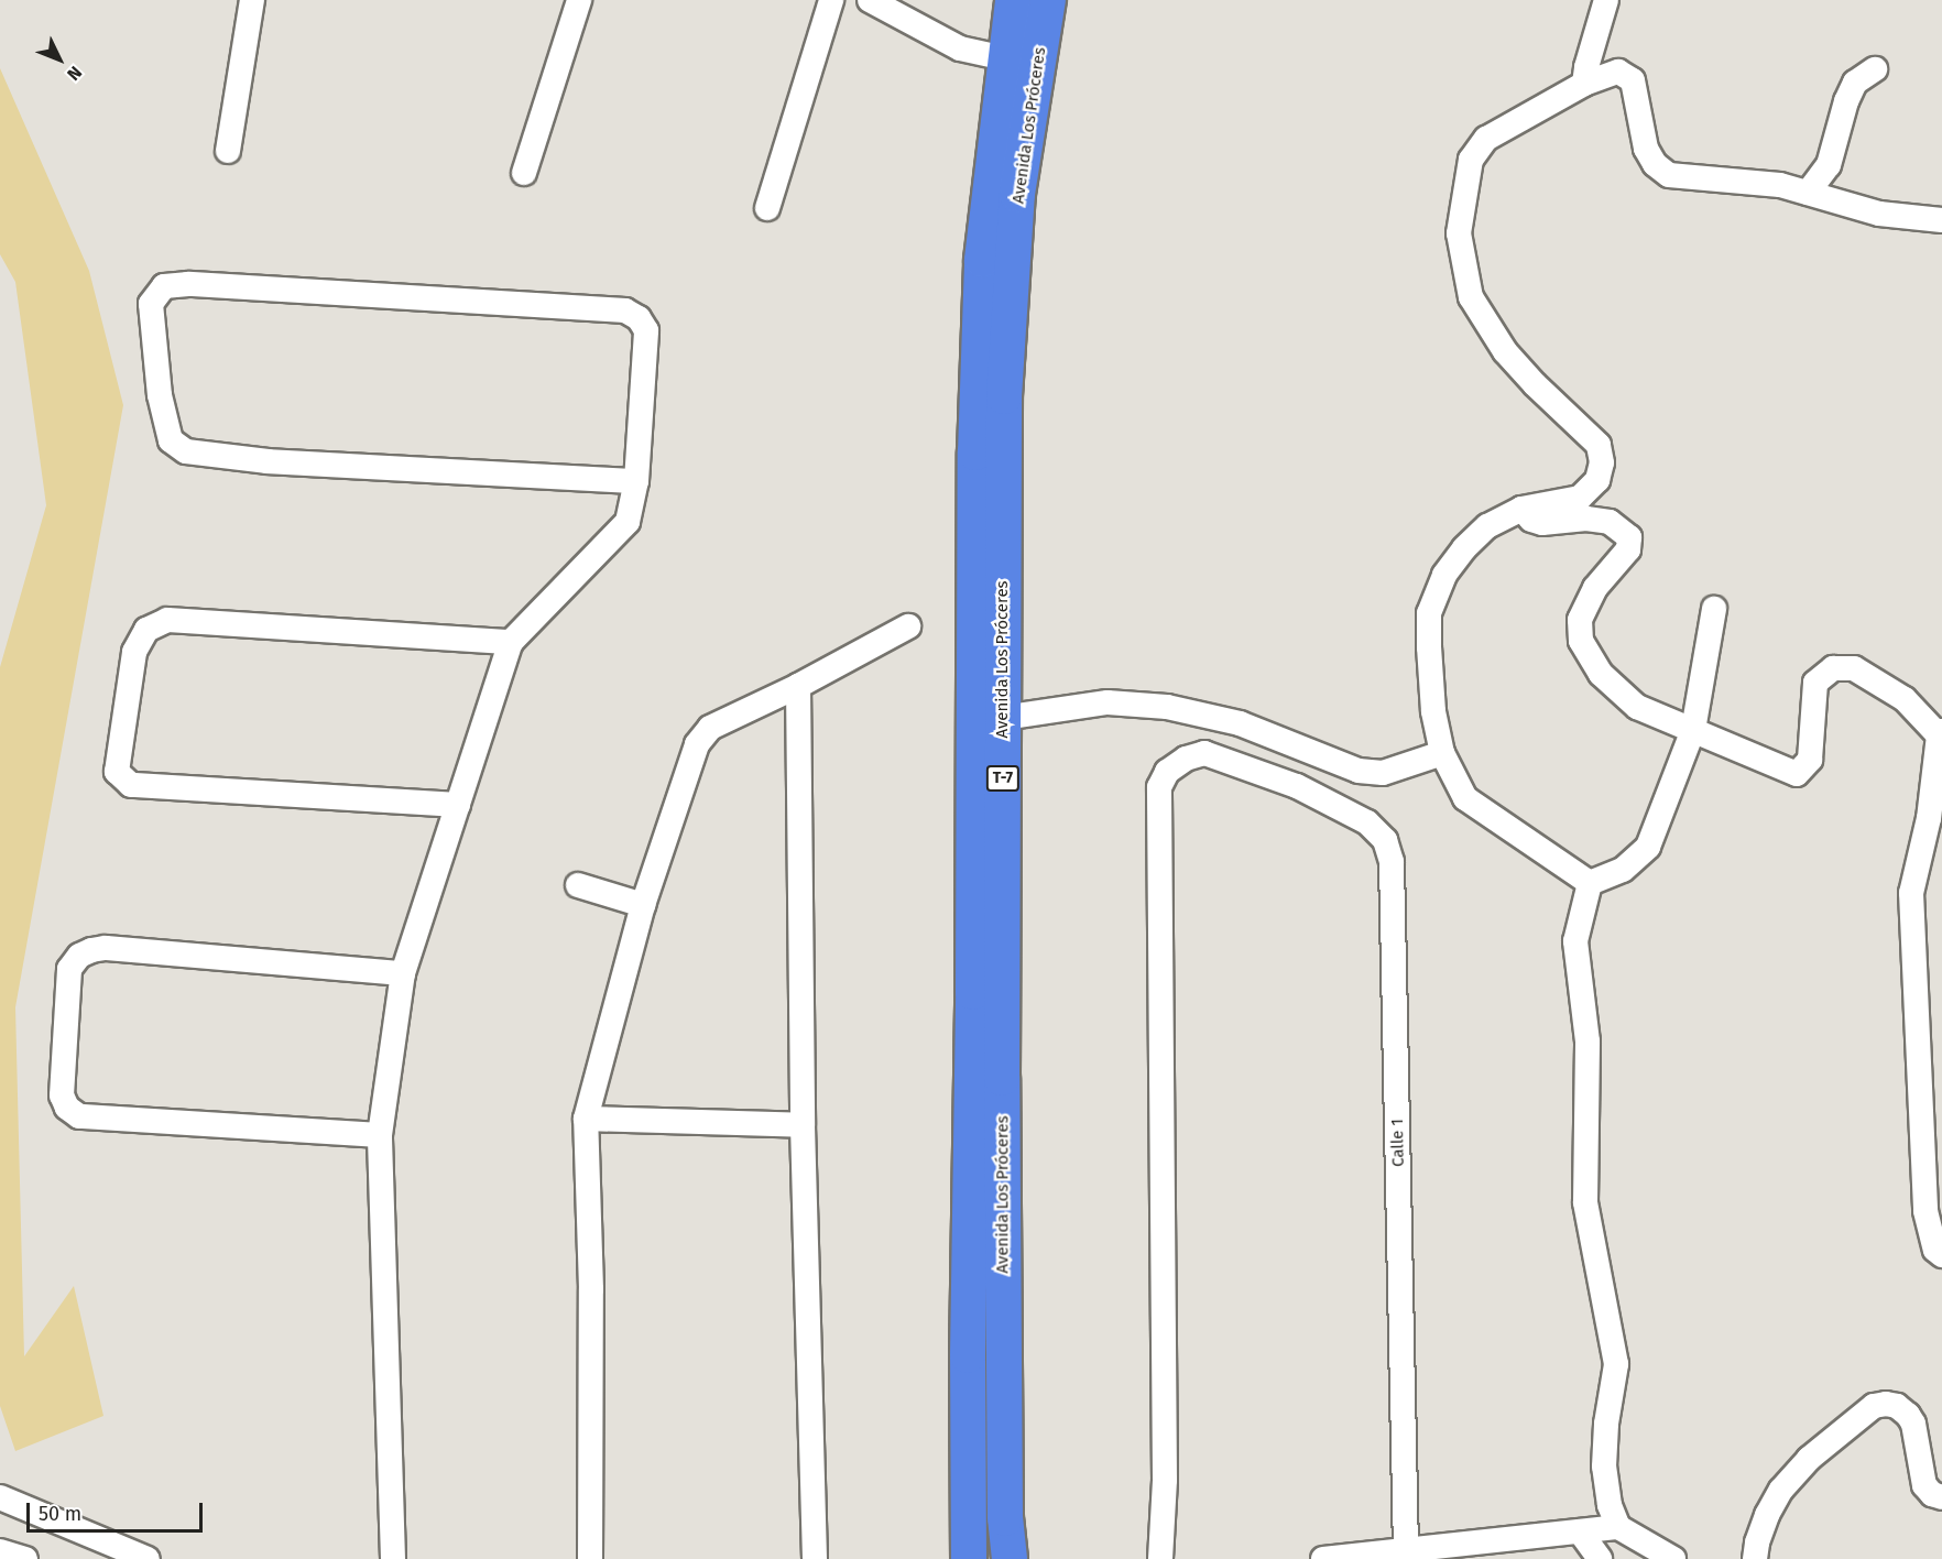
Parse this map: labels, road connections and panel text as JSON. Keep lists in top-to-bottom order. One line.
{"streets":{"highway":["Avenida Los Próceres","T-7"],"street":["Calle 1"]},"scale_bar":"50 m","north":"bottom right"}
